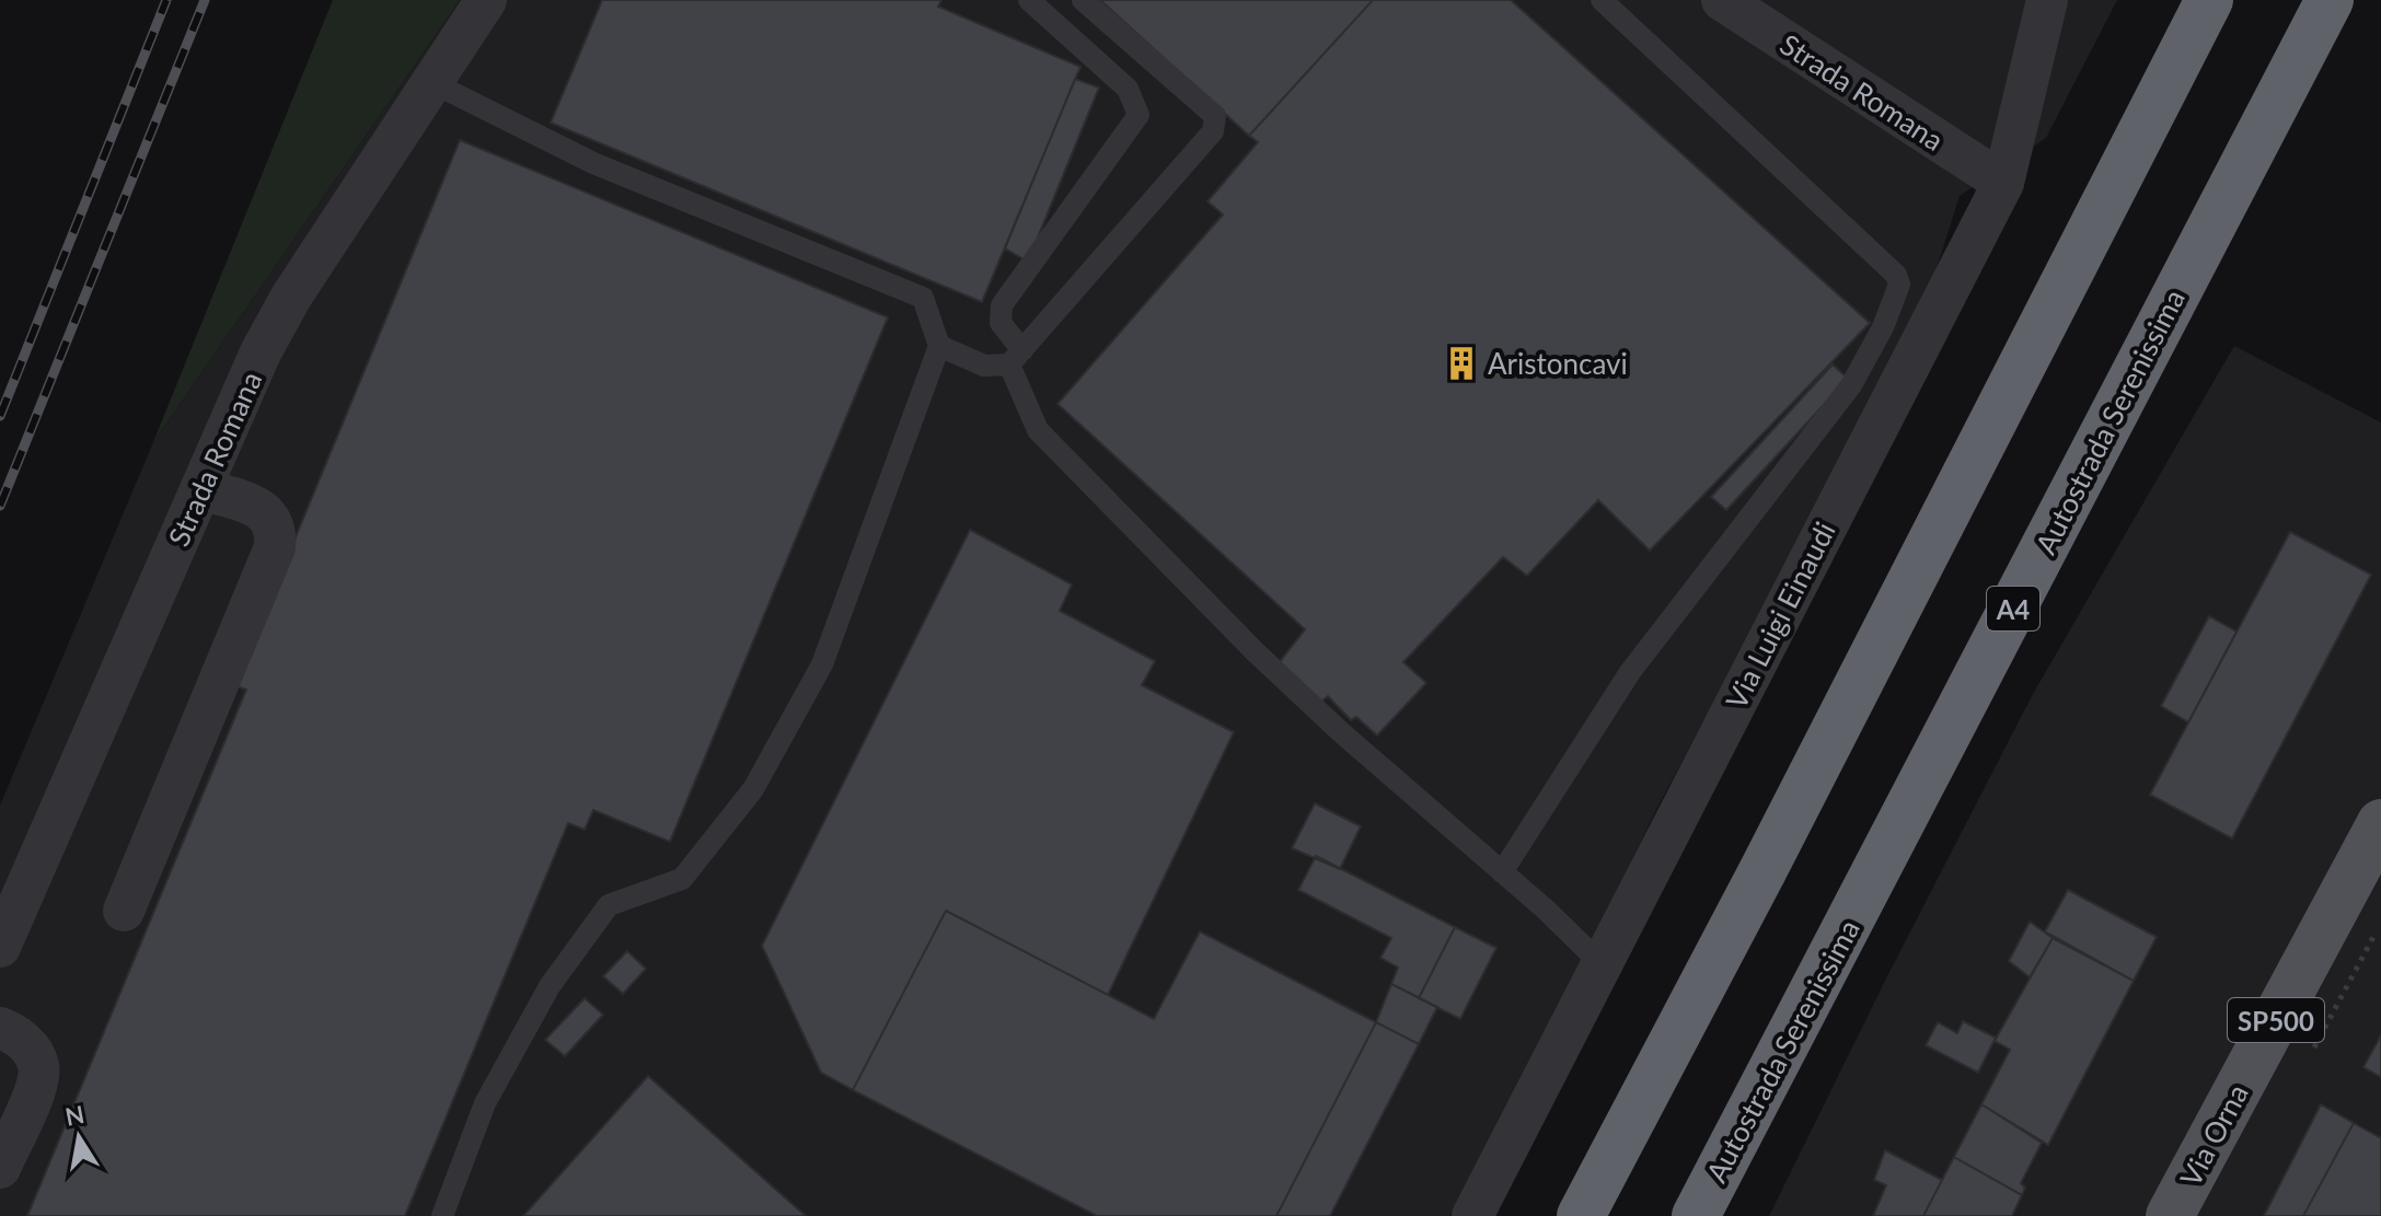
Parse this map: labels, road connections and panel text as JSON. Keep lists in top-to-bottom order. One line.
{"streets":{"highway":["Autostrada Serenissima","A4"],"main road":["SP500","Via Orna"],"street":["Strada Romana","Via Luigi Einaudi"]},"crossings":[["Strada Romana","Via Luigi Einaudi"]],"places":{"building":["Aristoncavi"]},"north":"top"}
